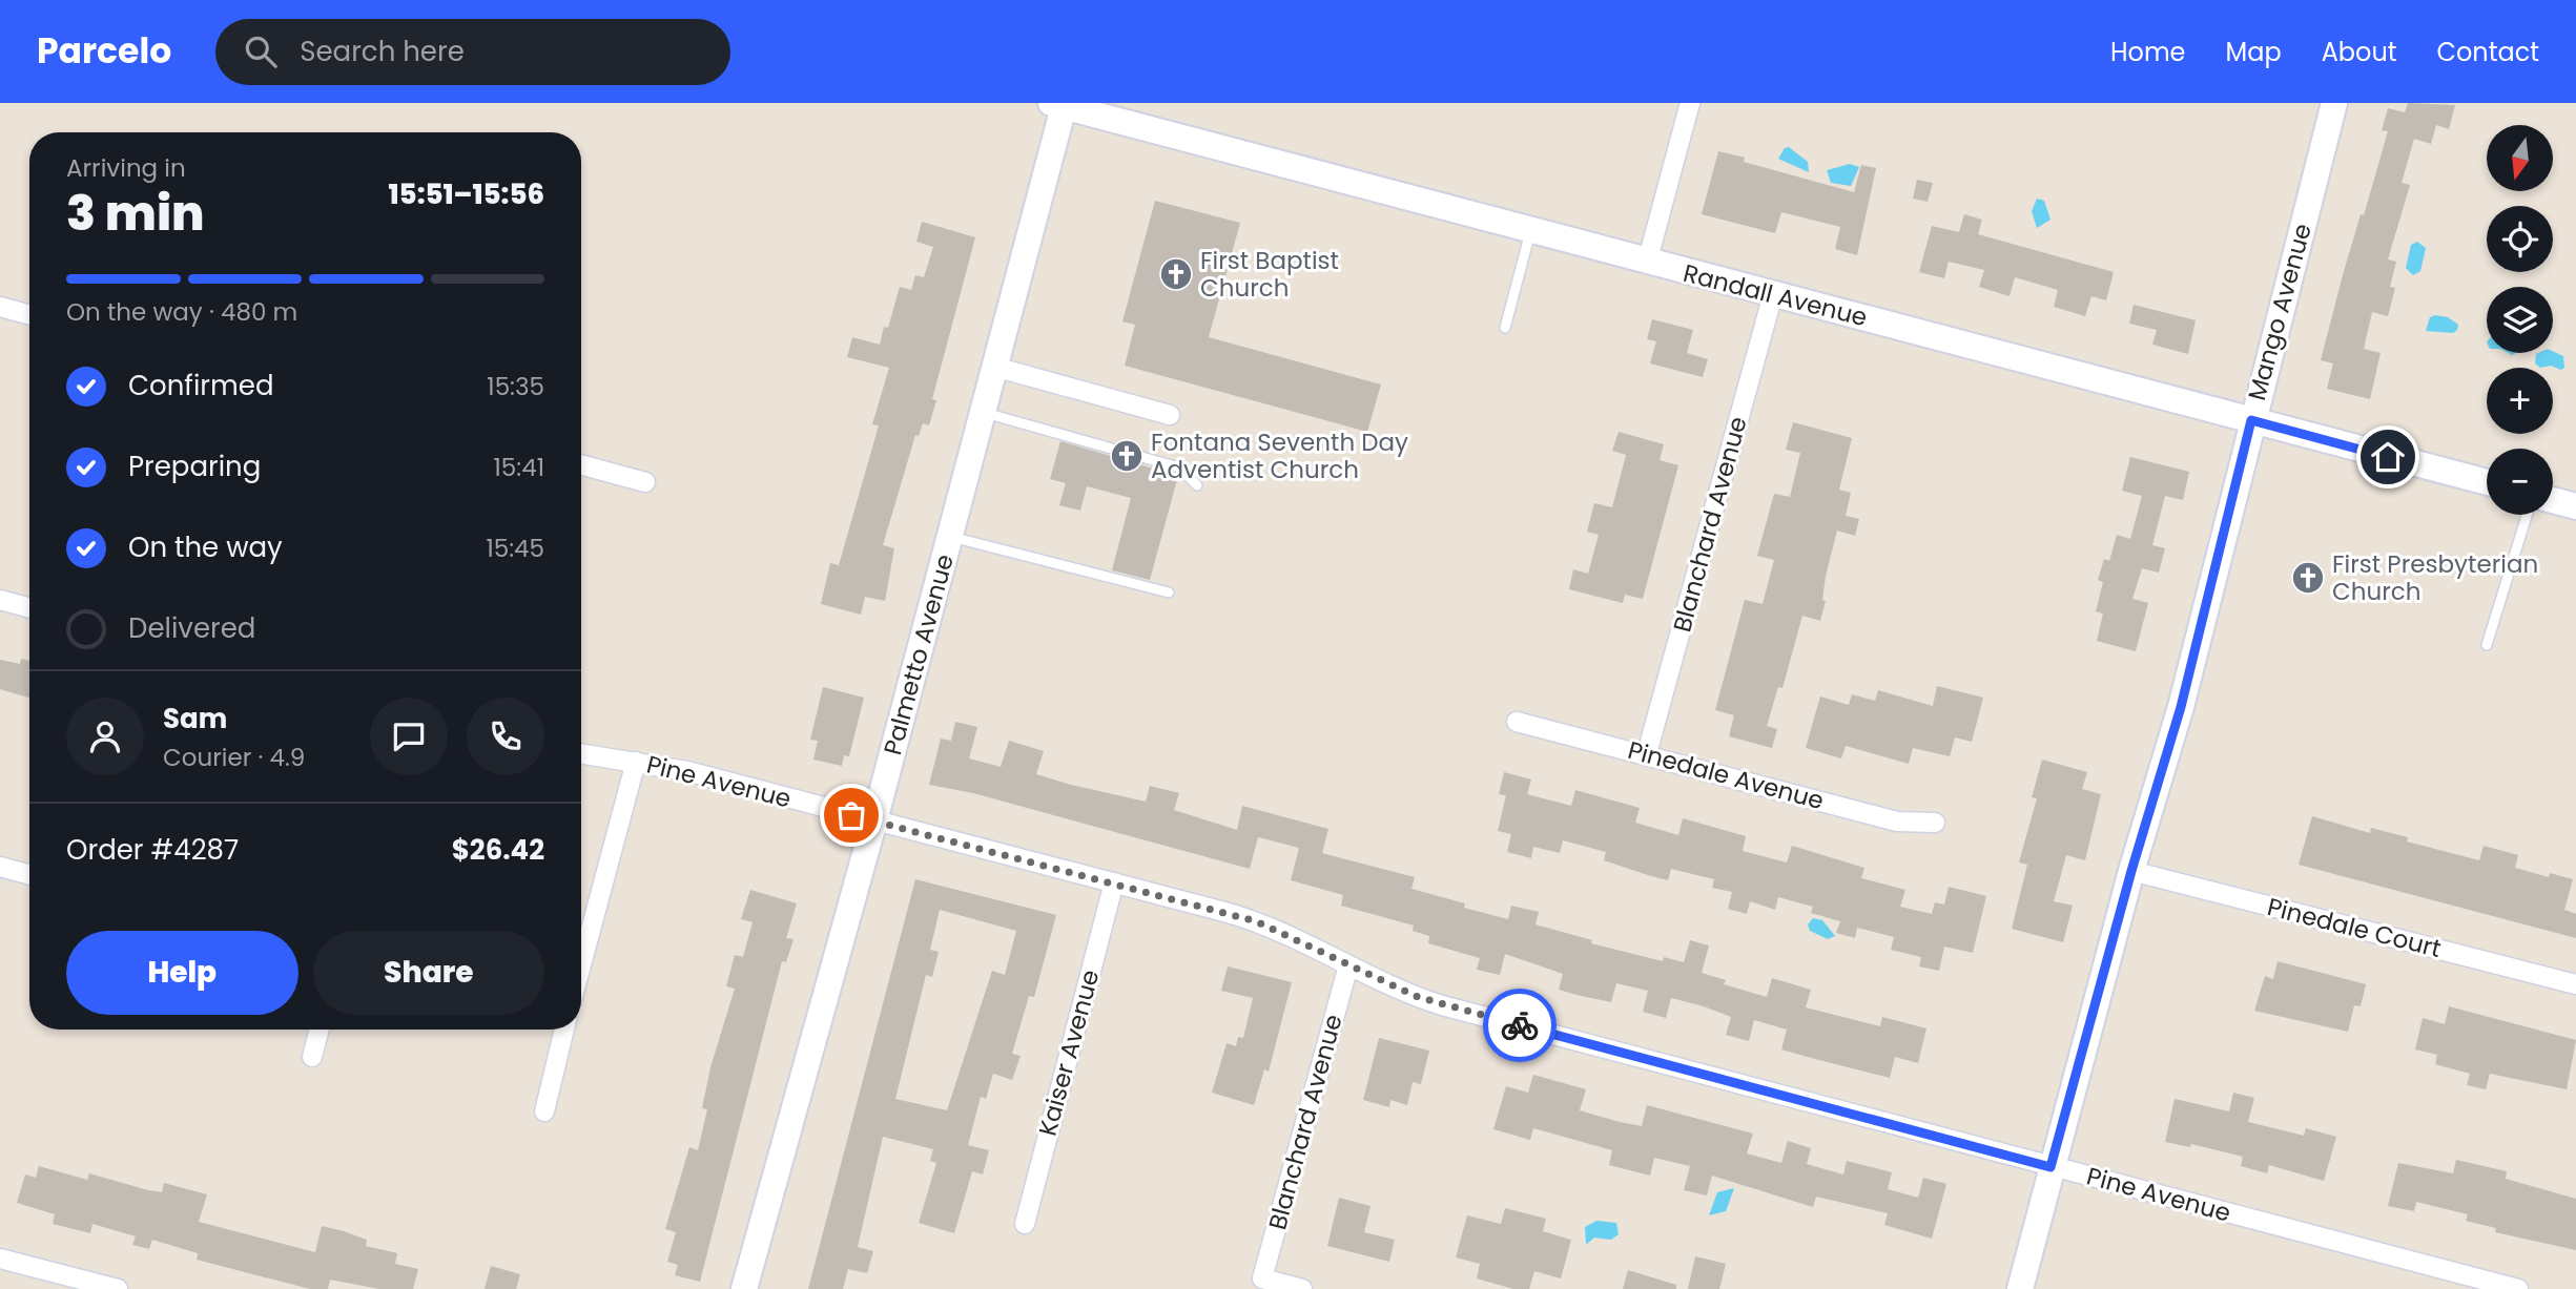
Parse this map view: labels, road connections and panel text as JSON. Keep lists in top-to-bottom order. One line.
{"streets":{"street":["Randall Avenue","Mango Avenue","Blanchard Avenue","Palmetto Avenue","Pinedale Avenue","Pine Avenue","Pinedale Court","Kaiser Avenue"]},"crossings":[["Randall Avenue","Mango Avenue"],["Randall Avenue","Blanchard Avenue"],["Randall Avenue","Palmetto Avenue"],["Mango Avenue","Pine Avenue"],["Mango Avenue","Pinedale Court"],["Blanchard Avenue","Pinedale Avenue"],["Blanchard Avenue","Pine Avenue"],["Palmetto Avenue","Pine Avenue"],["Pine Avenue","Kaiser Avenue"]],"places":{"church":["First Baptist Church","Fontana Seventh Day Adventist Church","First Presbyterian Church"]},"north":"bottom","page":{"header":"Parcelo","search":"Search here","nav":["Home","Map","About","Contact"],"map_buttons":["+","−"],"heading":["3 min","Arriving in","15:51–15:56"],"panel":["Sam","Courier · 4.9","Order #4287","$26.42"],"bar":"On the way · 480 m","list":[["Confirmed","15:35"],["Preparing","15:41"],["On the way","15:45"],"Delivered"],"buttons":["Help","Share"]}}
